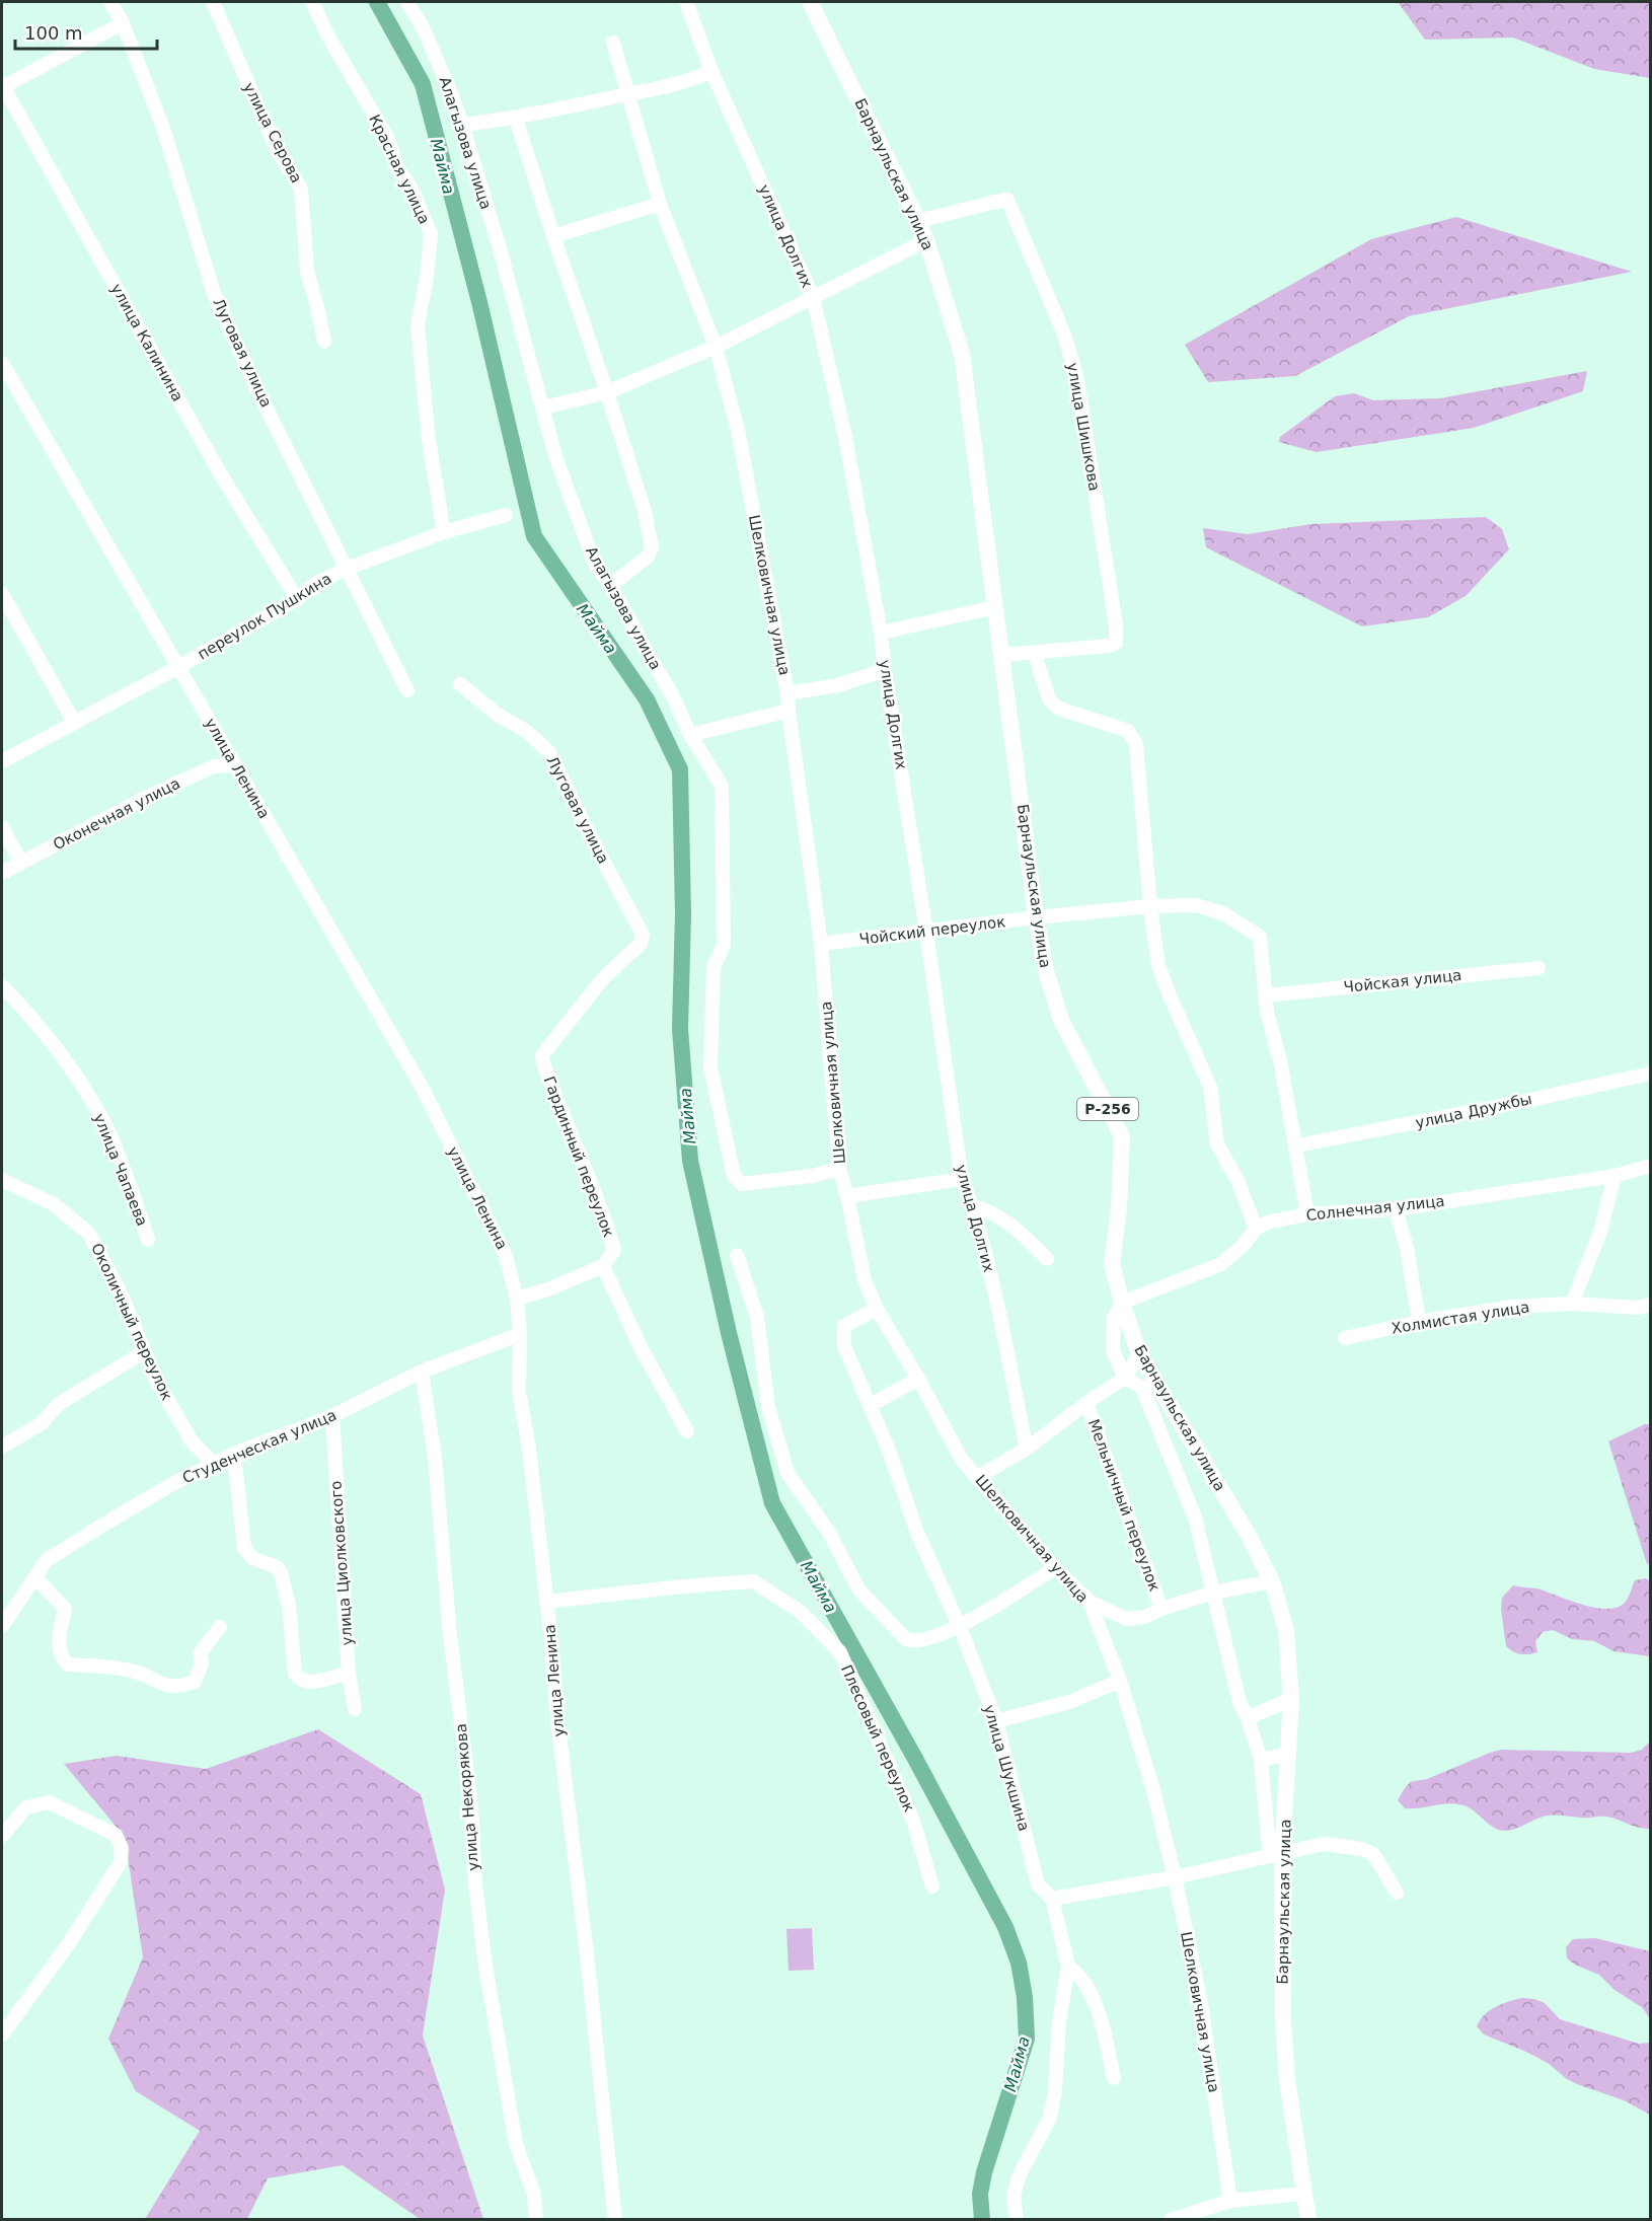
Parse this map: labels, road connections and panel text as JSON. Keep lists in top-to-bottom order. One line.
{"streets":{"main road":["Барнаульская улица","Р-256"],"street":["улица Серова","Алагызова улица","Красная улица","улица Долгих","улица Калинина","Луговая улица","улица Шишкова","Шелковичная улица","переулок Пушкина","улица Ленина","Оконечная улица","Чойский переулок","Чойская улица","улица Дружбы","Гардинный переулок","улица Чапаева","Солнечная улица","Холмистая улица","Околичный переулок","Студенческая улица","Мельничный переулок","улица Циолковского","Плесовый переулок","улица Шукшина","улица Некорякова"]},"crossings":[["Алагызова улица","Шелковичная улица"],["Красная улица","переулок Пушкина"],["Барнаульская улица","улица Шишкова"],["Барнаульская улица","Чойский переулок"],["Барнаульская улица","Солнечная улица"],["улица Долгих","Чойский переулок"],["улица Калинина","переулок Пушкина"],["Луговая улица","переулок Пушкина"],["Луговая улица","Гардинный переулок"],["Шелковичная улица","Чойский переулок"],["Шелковичная улица","улица Шукшина"],["переулок Пушкина","улица Ленина"],["улица Ленина","Оконечная улица"],["улица Ленина","Студенческая улица"],["улица Ленина","Плесовый переулок"],["Чойский переулок","Чойская улица"],["Чойский переулок","улица Дружбы"],["Чойский переулок","Солнечная улица"],["Околичный переулок","Студенческая улица"],["Студенческая улица","улица Циолковского"],["Студенческая улица","улица Некорякова"]],"water":["Майма"],"scale_bar":"100 m"}
